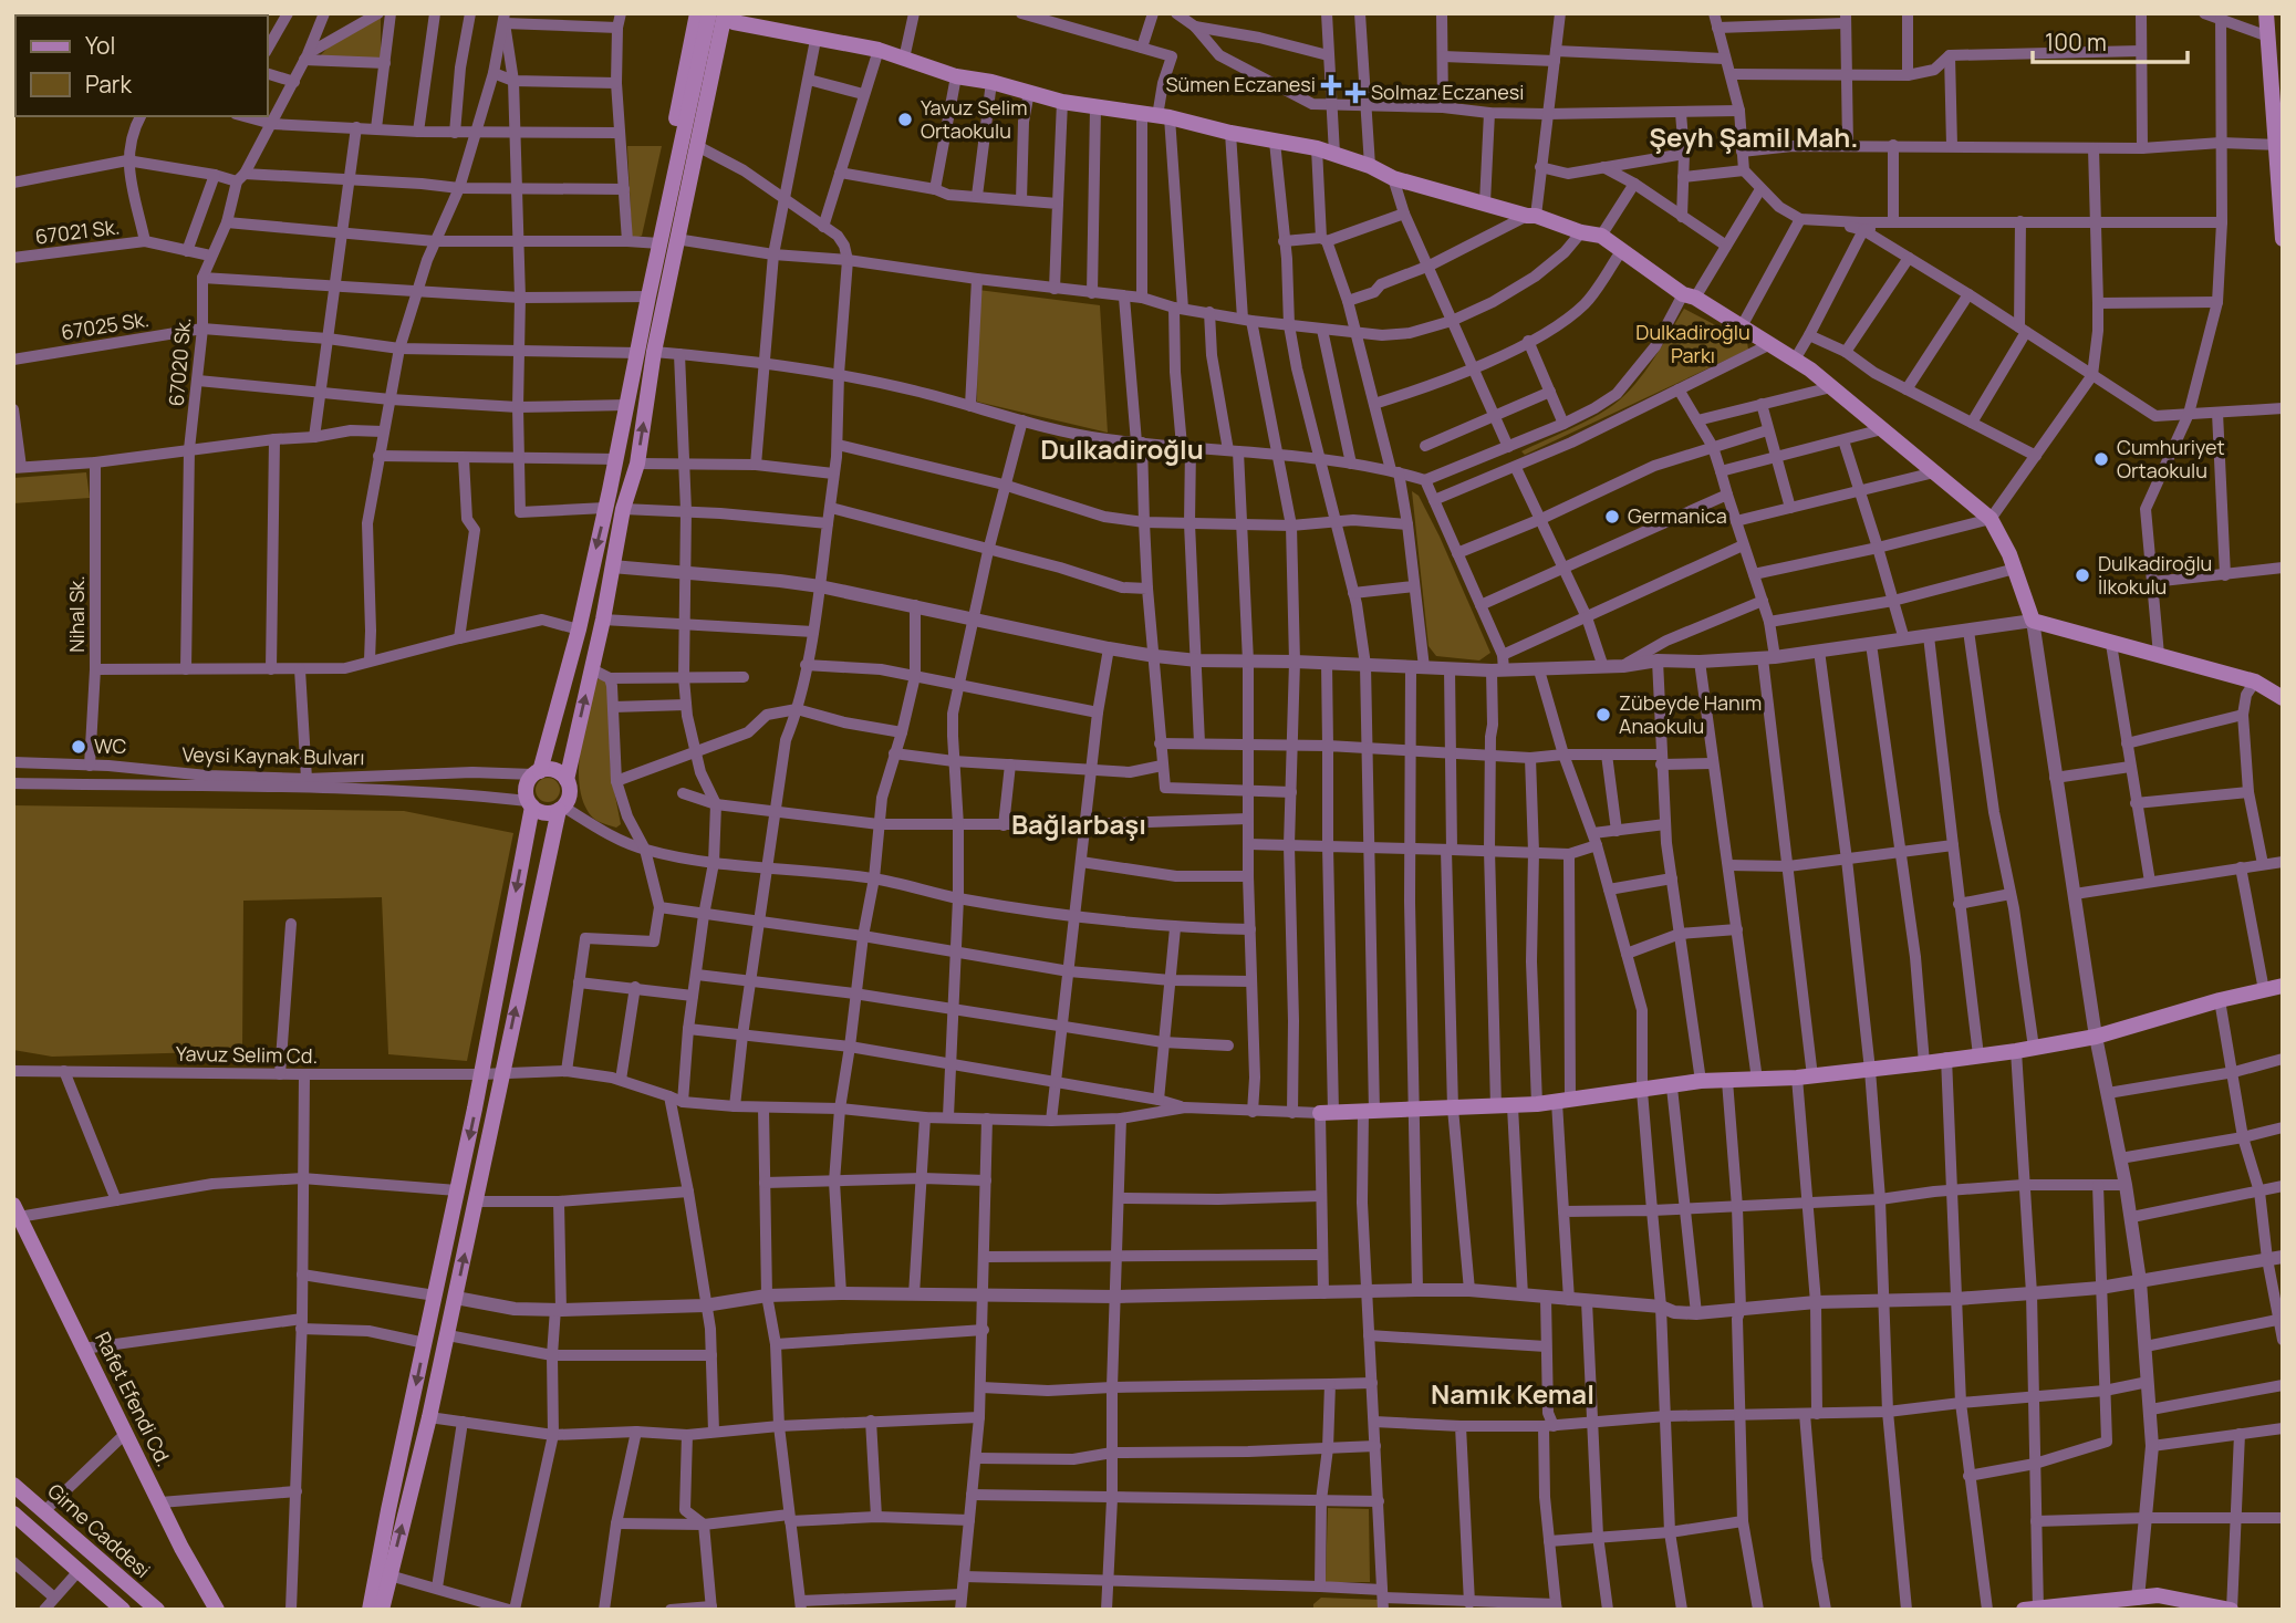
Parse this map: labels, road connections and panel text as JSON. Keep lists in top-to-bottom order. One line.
{"streets":{"main road":["Rafet Efendi Cd.","Girne Caddesi"],"street":["67021 Sk.","67025 Sk.","67020 Sk.","Nihal Sk.","Veysi Kaynak Bulvarı","Yavuz Selim Cd."]},"crossings":[["67025 Sk.","67020 Sk."],["Nihal Sk.","Veysi Kaynak Bulvarı"]],"districts":["Şeyh Şamil Mah.","Dulkadiroğlu","Bağlarbaşı","Namık Kemal"],"parks":["Dulkadiroğlu Parkı"],"places":{"health":["Sümen Eczanesi","Solmaz Eczanesi"],"other":["Yavuz Selim Ortaokulu","Cumhuriyet Ortaokulu","Germanica","Dulkadiroğlu İlkokulu","Zübeyde Hanım Anaokulu","WC"]},"legend":["Yol","Park"],"scale_bar":"100 m"}
